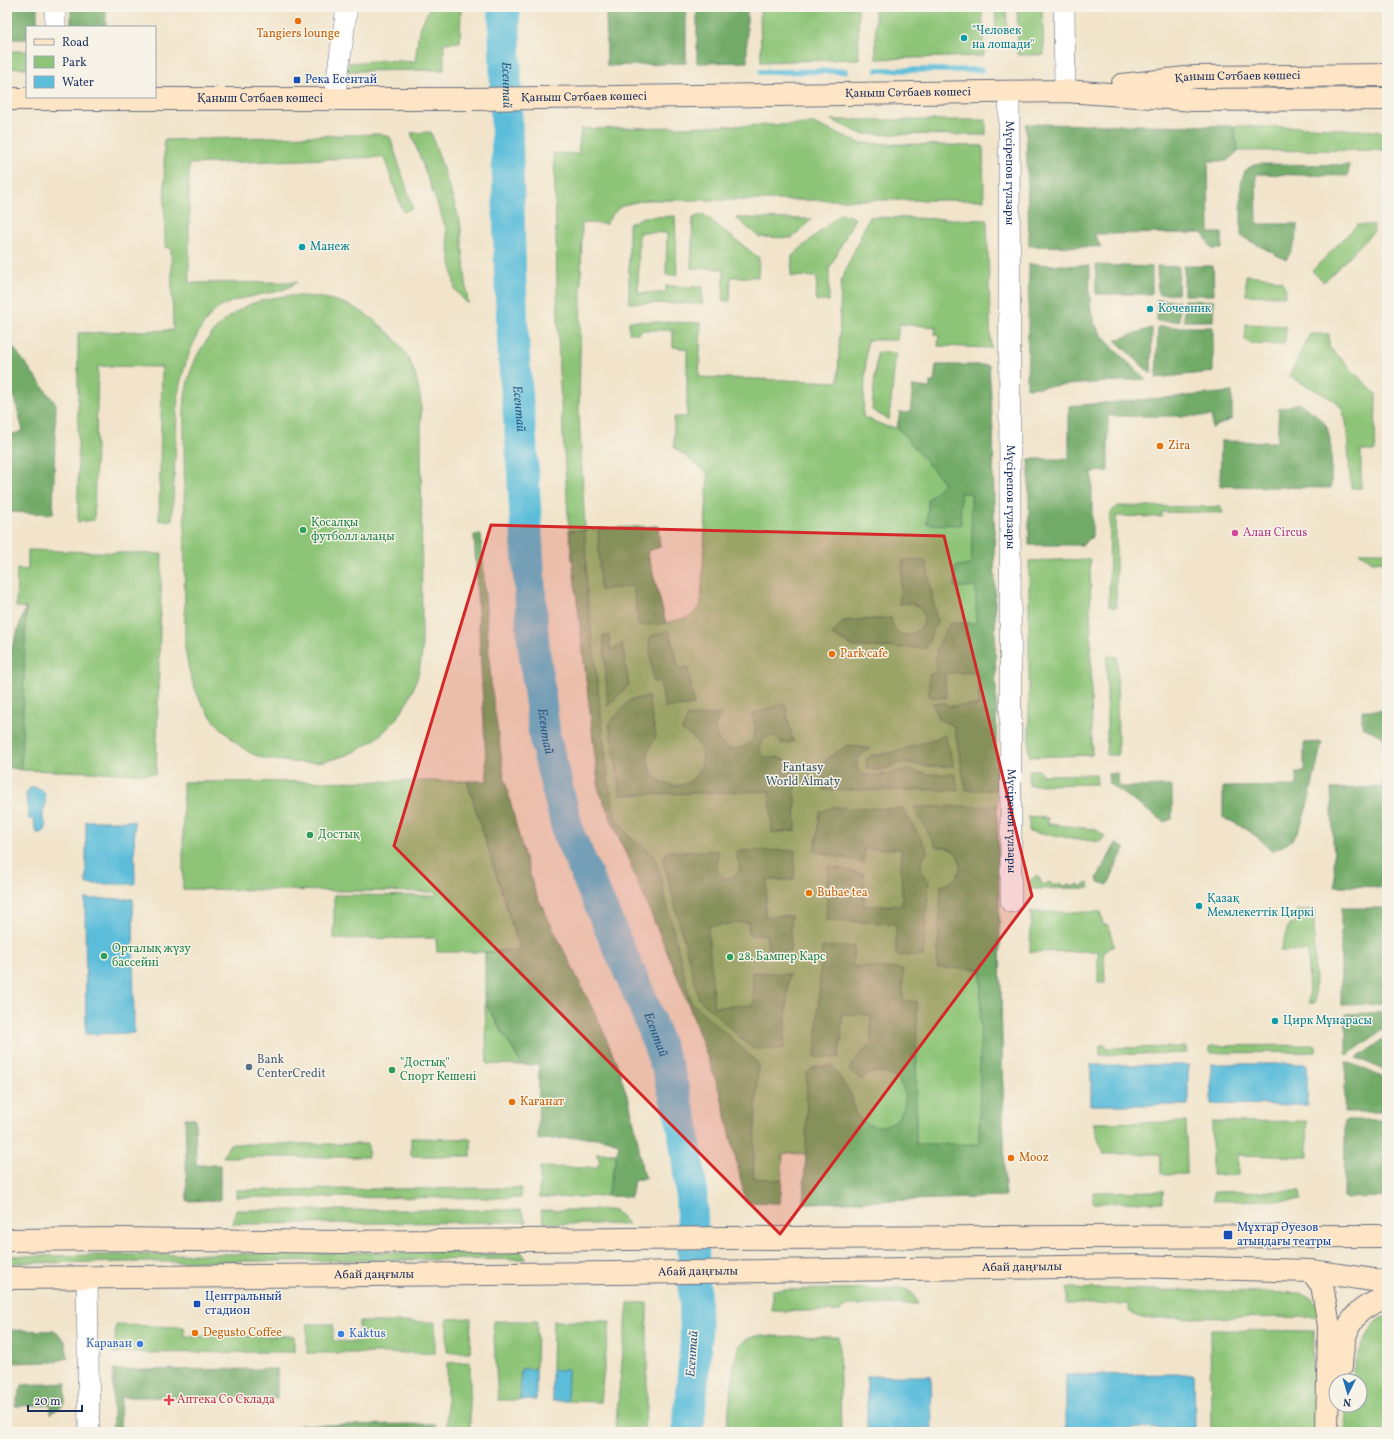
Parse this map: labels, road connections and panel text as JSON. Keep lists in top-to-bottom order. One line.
{"streets":{"main road":["Қаныш Сәтбаев көшесі","Абай даңғылы"],"street":["Мүсірепов гүлзары"]},"crossings":[["Қаныш Сәтбаев көшесі","Мүсірепов гүлзары"]],"water":["Есентай"],"parks":["Fantasy World Almaty"],"places":{"other":["Tangiers lounge","\"Человек на лошади\"","Манеж","Кочевник","Zira","Қосалқы футболл алаңы","Алан Circus","Park cafe","Достық","Bubae tea","Қазақ Мемлекеттік Циркі","Орталық жүзу бассейні","28. Бампер Карс","Цирк Мұнарасы","Bank CenterCredit","\"Достық\" Спорт Кешені","Кағанат","Mooz","Degusto Coffee","Kaktus","Караван"],"transit":["Река Есентай","Мұхтар Әуезов атындағы театры","Центральный стадион"],"health":["Аптека Со Склада"]},"legend":["Road","Park","Water"],"scale_bar":"20 m","north":"bottom"}
